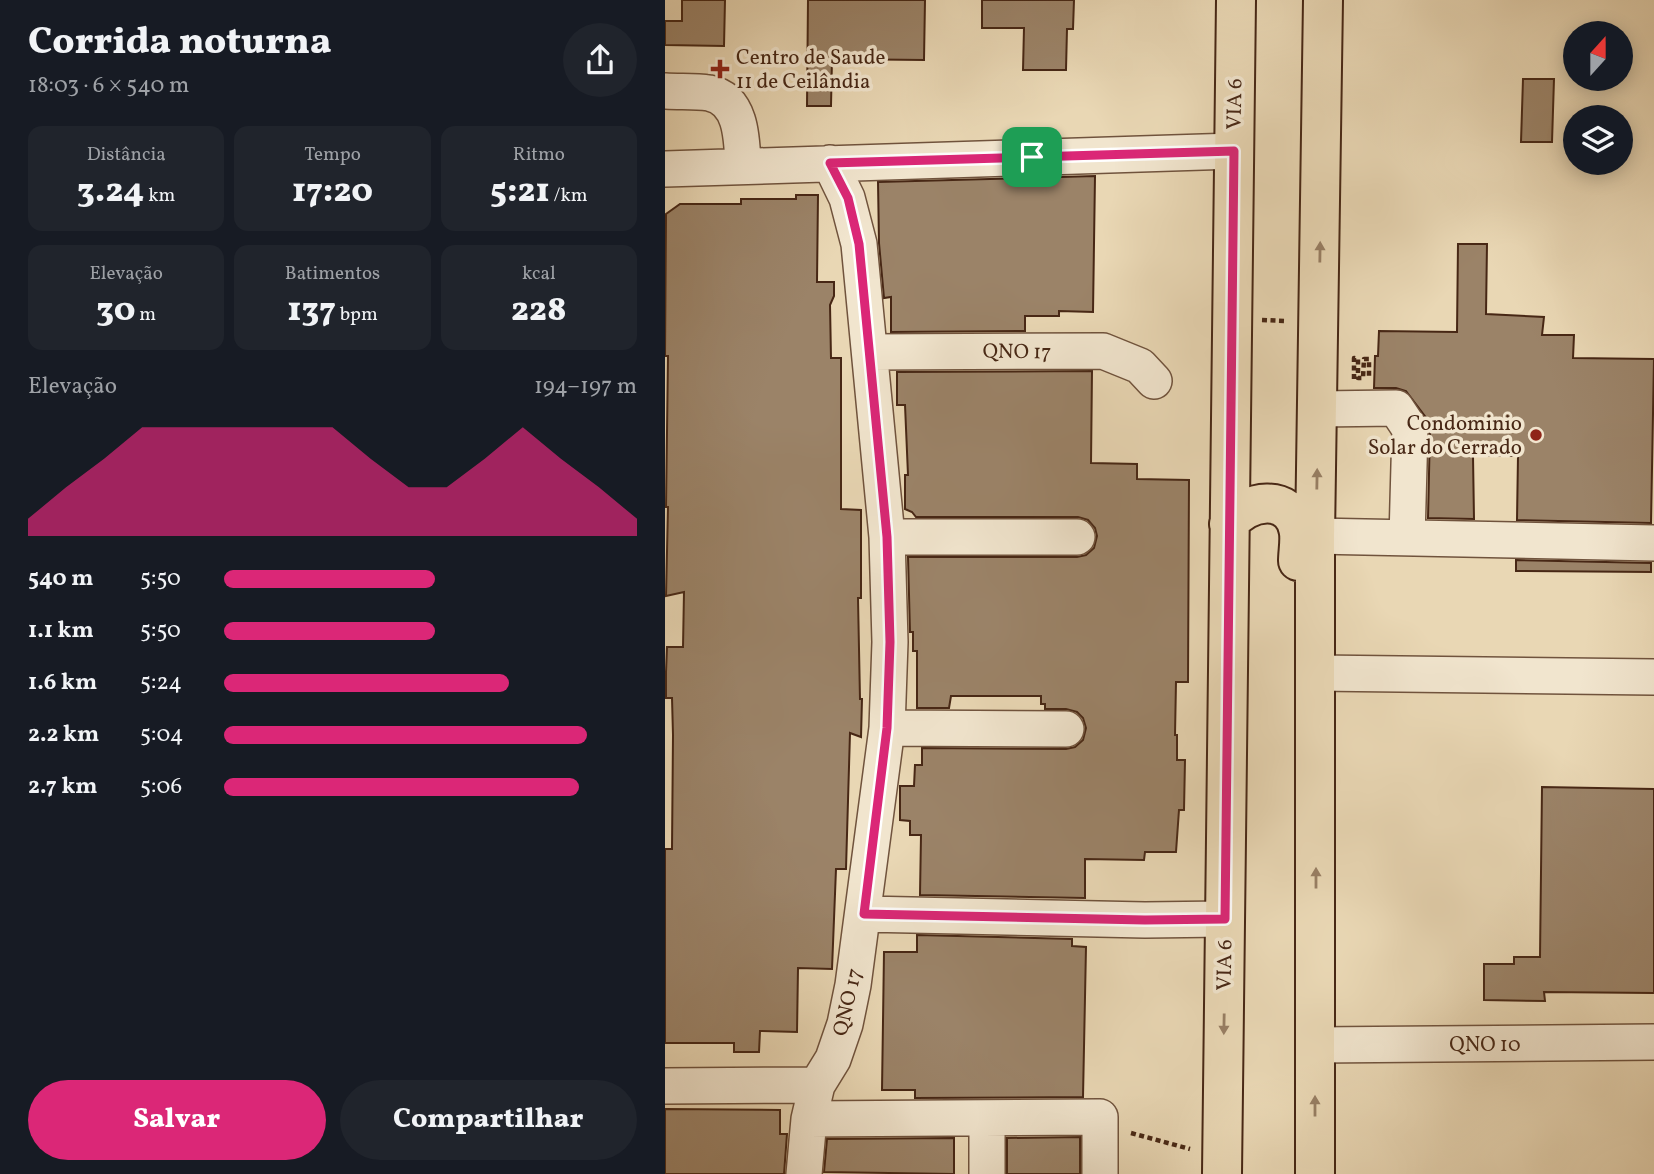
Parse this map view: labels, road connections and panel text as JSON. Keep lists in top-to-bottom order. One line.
{"streets":{"main road":["VIA 6"],"street":["QNO 17","QNO 10"]},"places":{"health":["Centro de Saude 11 de Ceilândia"],"other":["Condominio Solar do Cerrado"]},"north":"top","page":{"heading":["Corrida noturna","18:03 · 6 × 540 m"],"stats":[["Distância","3.24 km"],["Tempo","17:20"],["Ritmo","5:21 /km"],["Elevação","30 m"],["Batimentos","137 bpm"],["kcal","228"]],"chart":["Elevação","194–197 m"],"list":[{"name":"540 m","note":"5:50"},{"name":"1.1 km","note":"5:50"},{"name":"1.6 km","note":"5:24"},{"name":"2.2 km","note":"5:04"},{"name":"2.7 km","note":"5:06"}],"buttons":["Salvar","Compartilhar"]}}
